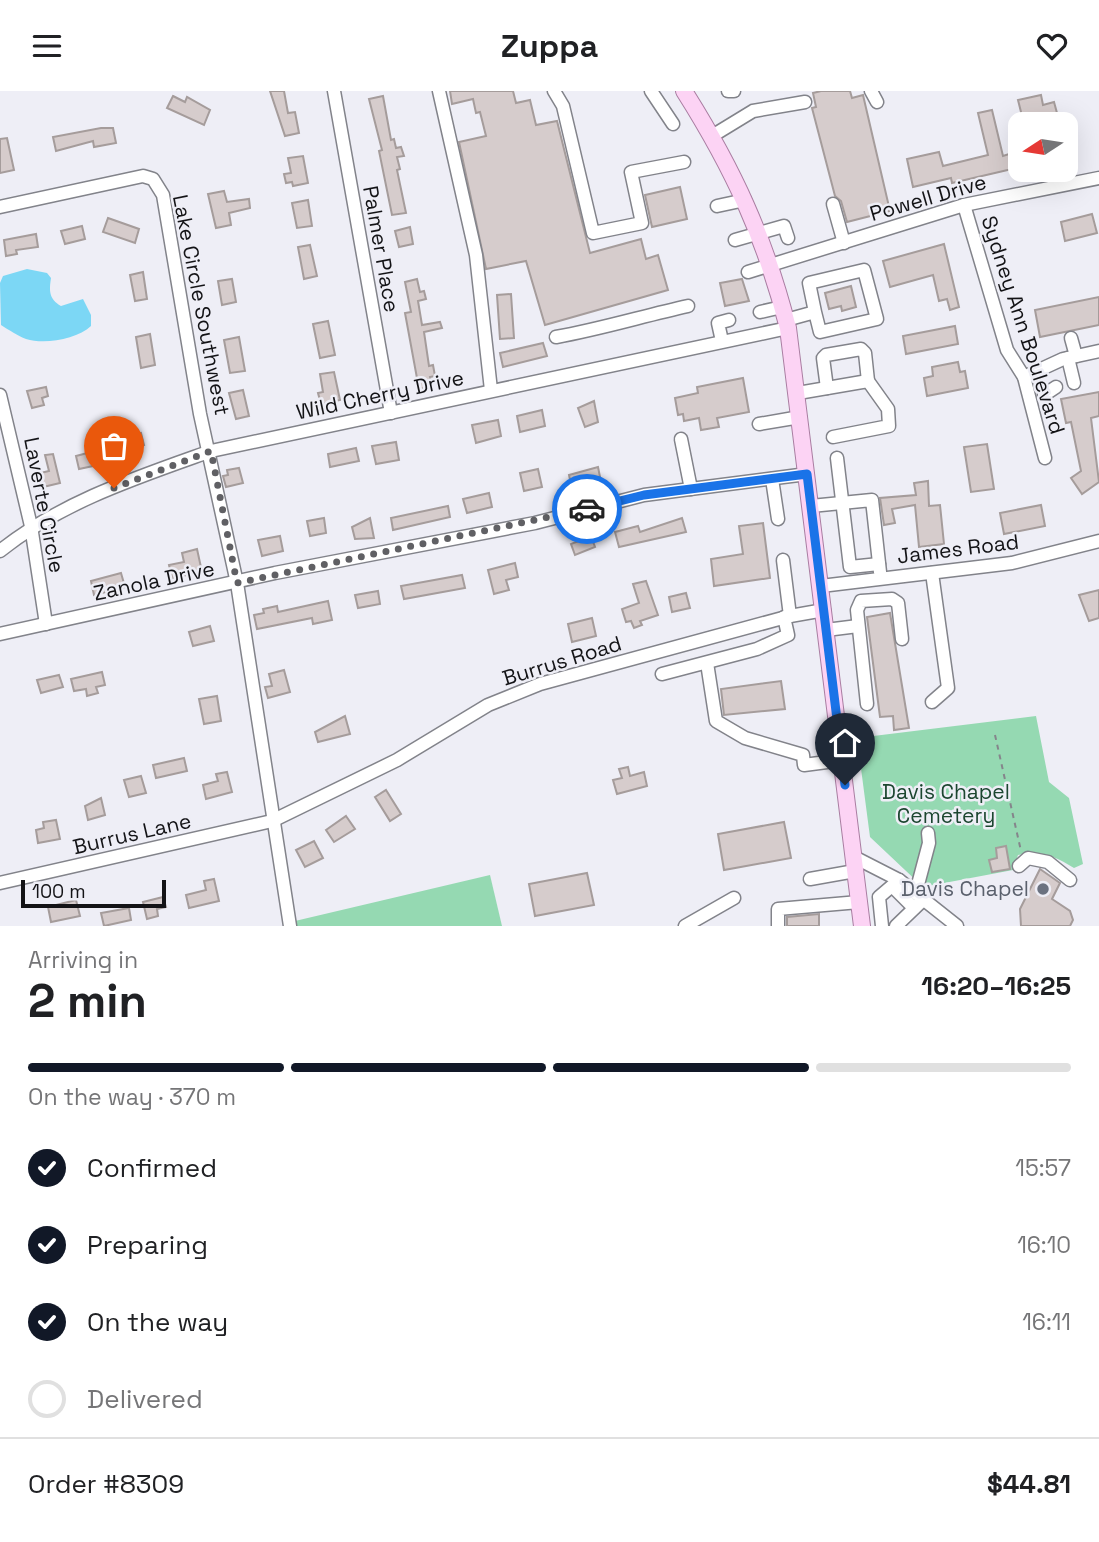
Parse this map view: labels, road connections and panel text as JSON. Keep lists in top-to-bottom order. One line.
{"streets":{"street":["Powell Drive","Palmer Place","Lake Circle Southwest","Sydney Ann Boulevard","Wild Cherry Drive","Laverte Circle","James Road","Zanola Drive","Burrus Road","Burrus Lane"]},"crossings":[["Powell Drive","Sydney Ann Boulevard"],["Palmer Place","Wild Cherry Drive"],["Lake Circle Southwest","Wild Cherry Drive"],["Lake Circle Southwest","Zanola Drive"],["Lake Circle Southwest","Burrus Road"],["Lake Circle Southwest","Burrus Lane"],["Wild Cherry Drive","Laverte Circle"],["Laverte Circle","Zanola Drive"],["Burrus Road","Burrus Lane"]],"parks":["Davis Chapel Cemetery"],"places":["Davis Chapel"],"scale_bar":"100 m","north":"left","page":{"header":"Zuppa","scale":"100 m","heading":["2 min","Arriving in","16:20–16:25"],"panel":["Order #8309","$44.81"],"bar":"On the way · 370 m","list":[["Confirmed","15:57"],["Preparing","16:10"],["On the way","16:11"],"Delivered"]}}
